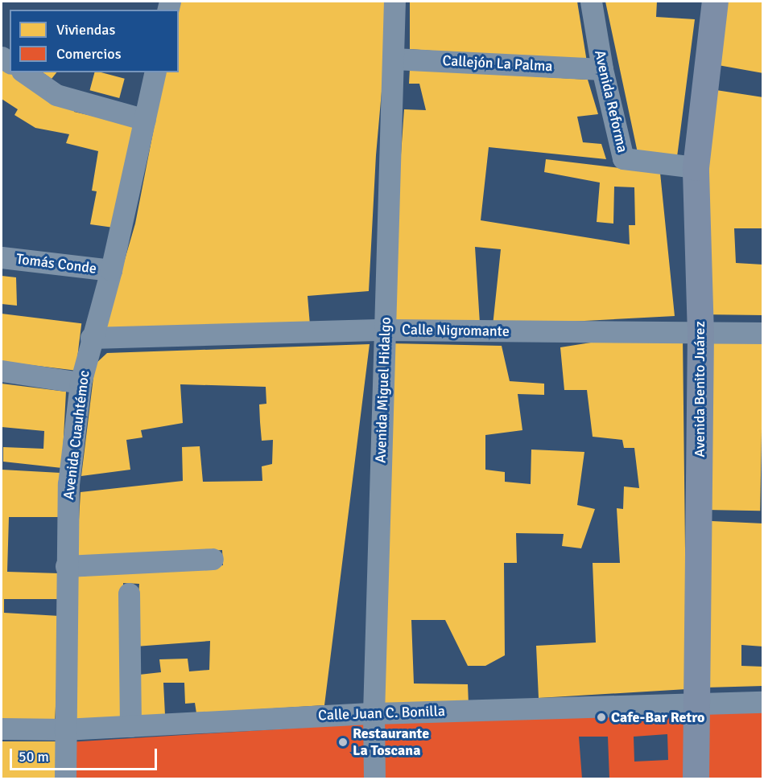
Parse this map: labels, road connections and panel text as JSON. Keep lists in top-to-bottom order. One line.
{"streets":{"main road":["Avenida Benito Juárez"],"street":["Callejón La Palma","Avenida Reforma","Tomás Conde","Calle Nigromante","Avenida Miguel Hidalgo","Avenida Cuauhtémoc","Calle Juan C. Bonilla"]},"crossings":[["Callejón La Palma","Avenida Reforma"],["Callejón La Palma","Avenida Miguel Hidalgo"],["Avenida Reforma","Avenida Benito Juárez"],["Tomás Conde","Avenida Cuauhtémoc"],["Calle Nigromante","Avenida Benito Juárez"],["Calle Nigromante","Avenida Miguel Hidalgo"],["Calle Nigromante","Avenida Cuauhtémoc"],["Avenida Benito Juárez","Calle Juan C. Bonilla"],["Avenida Miguel Hidalgo","Calle Juan C. Bonilla"],["Avenida Cuauhtémoc","Calle Juan C. Bonilla"]],"places":["Cafe-Bar Retro","Restaurante La Toscana"],"legend":["Viviendas","Comercios"],"scale_bar":"50 m"}
